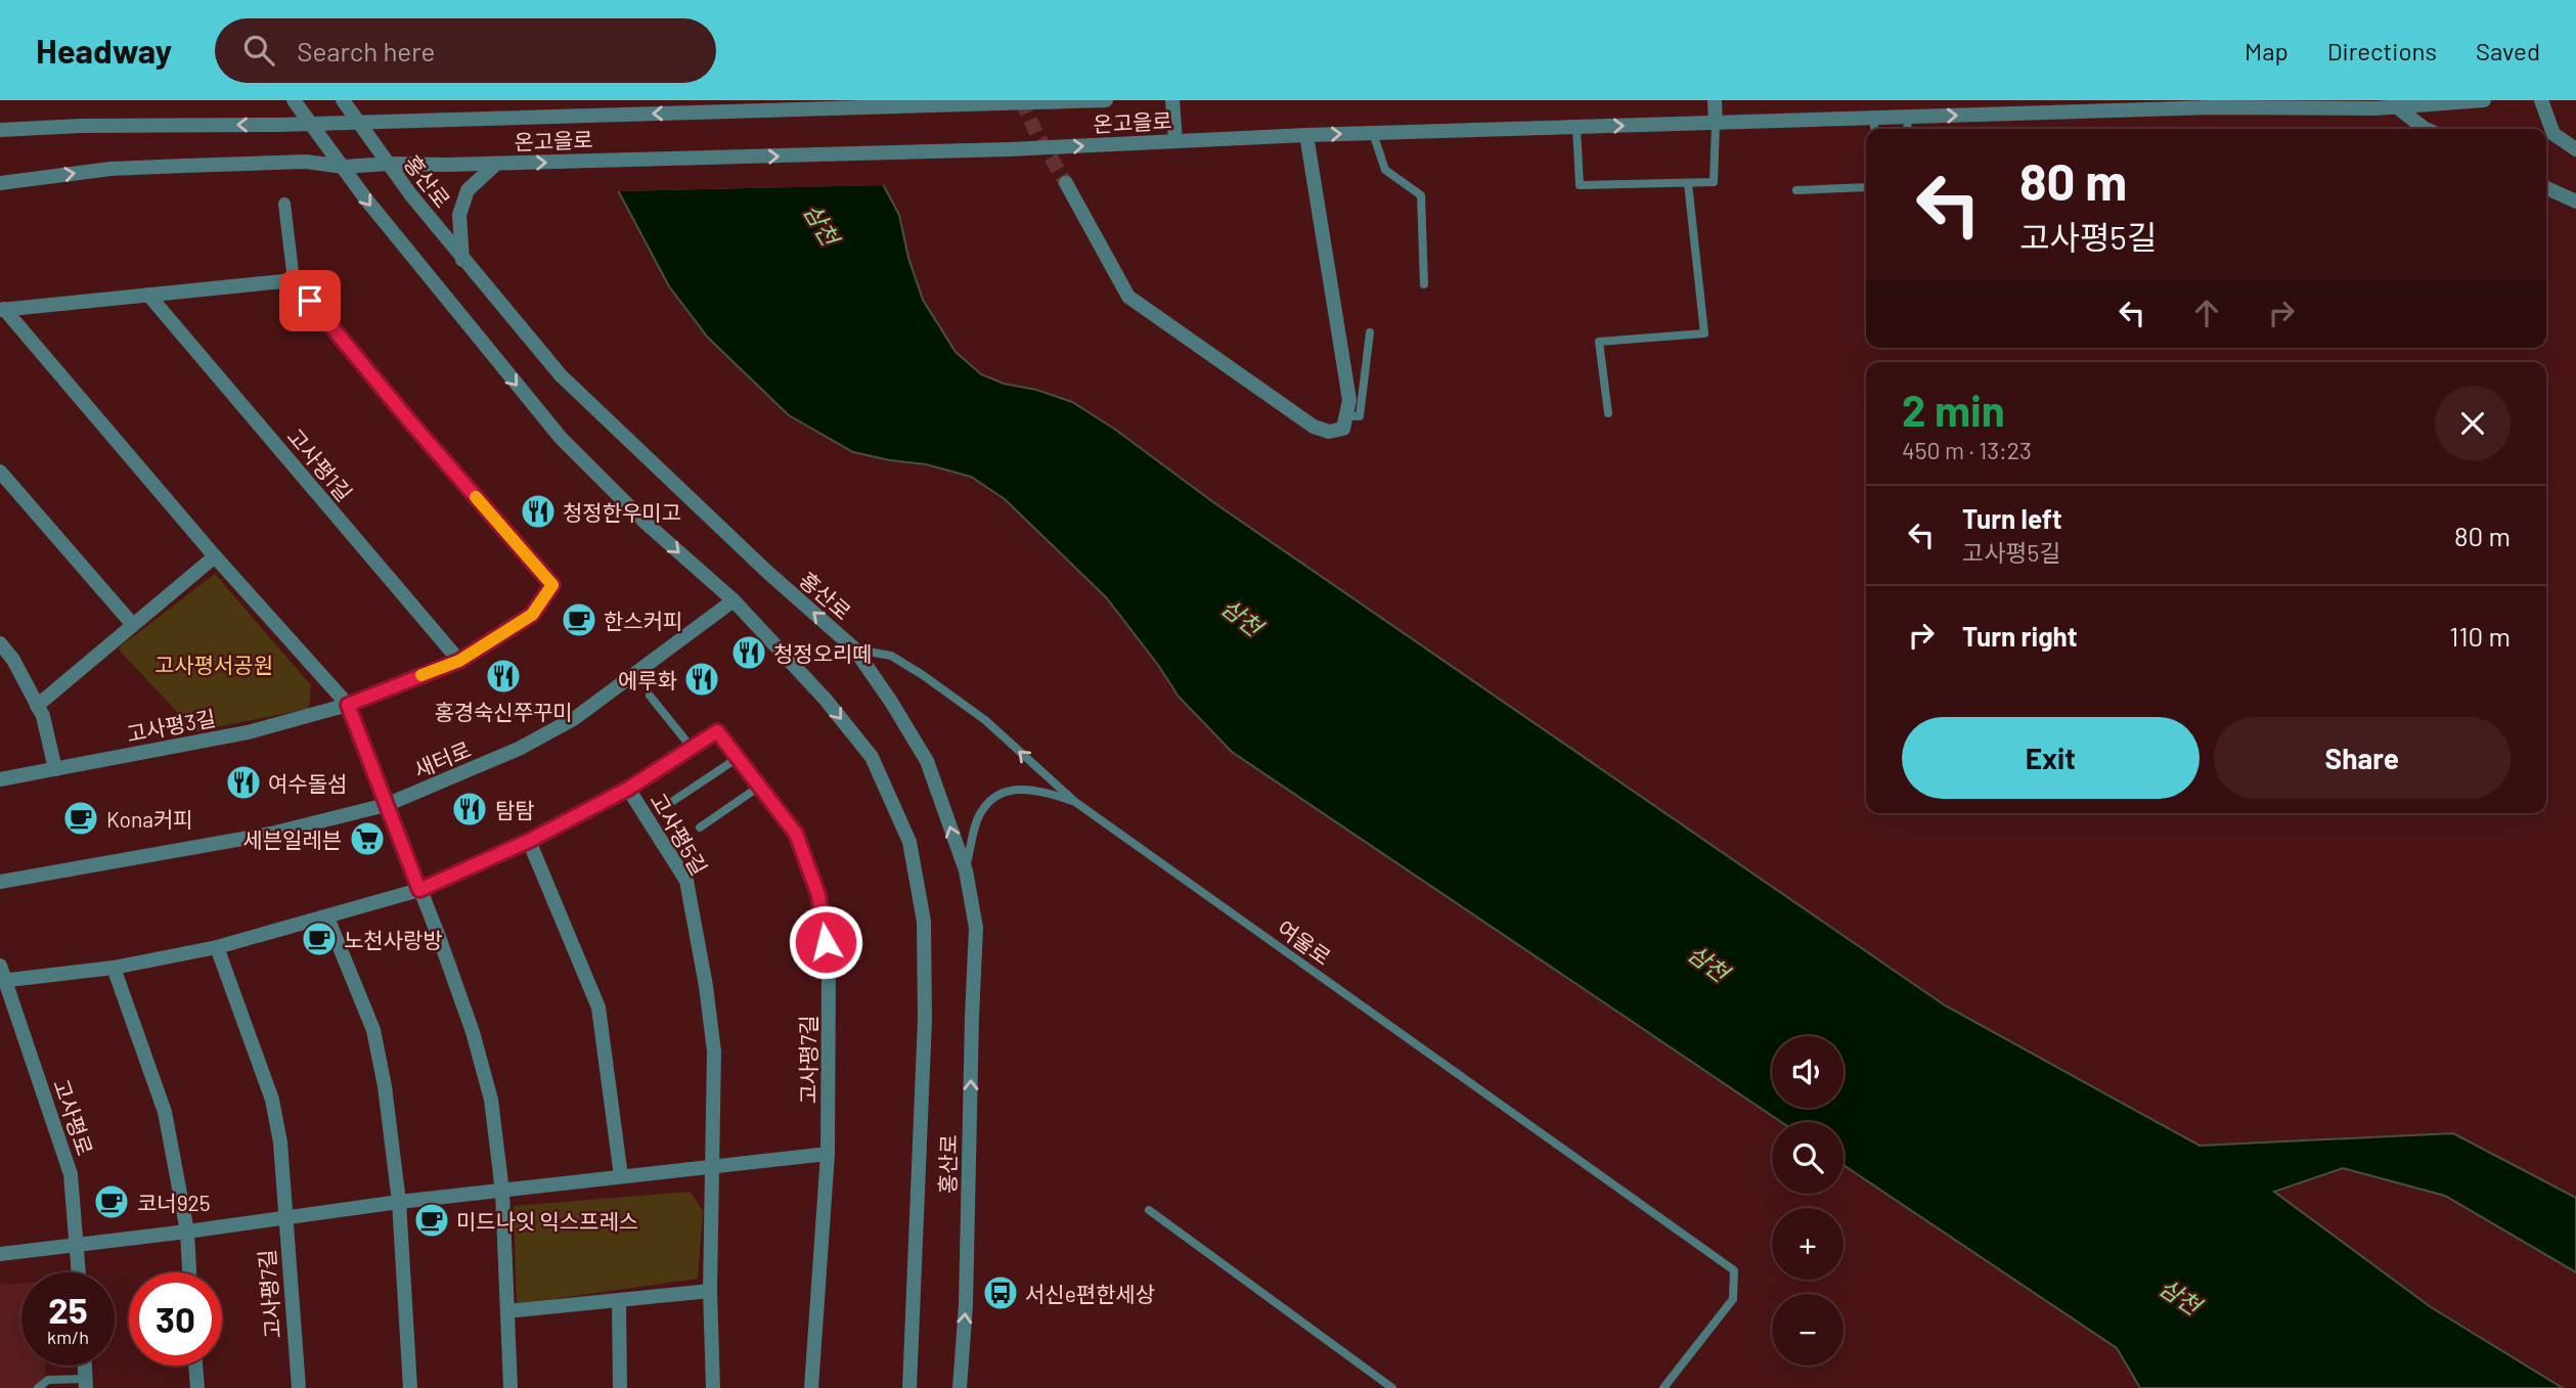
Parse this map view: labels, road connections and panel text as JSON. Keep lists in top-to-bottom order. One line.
{"streets":{"street":["온고을로","홍산로","고사평1길","고사평3길","새터로","고사평5길","고사평7길","고사평로"],"lane":["여울로"]},"crossings":[["온고을로","홍산로"],["홍산로","새터로"],["홍산로","여울로"],["고사평1길","고사평3길"],["고사평5길","고사평7길"],["고사평5길","고사평로"],["고사평7길","고사평로"]],"water":["삼천"],"parks":["고사평서공원"],"places":{"restaurant":["청정한우미고","청정오리떼","홍경숙신쭈꾸미","에루화","여수돌섬","탐탐"],"cafe":["한스커피","Kona커피","노천사랑방","코너925","미드나잇 익스프레스"],"supermarket":["세븐일레븐"],"bus stop":["서신e편한세상"]},"page":{"header":"Headway","search":"Search here","nav":["Map","Directions","Saved"],"turn":["80 m","고사평5길"],"heading":["2 min","450 m · 13:23"],"list":[{"name":"Turn left","note":"고사평5길","value":"80 m"},{"name":"Turn right","value":"110 m"}],"buttons":["Exit","Share"],"map_buttons":["+","−"],"speed":"25 km/h","limit":"30"}}
